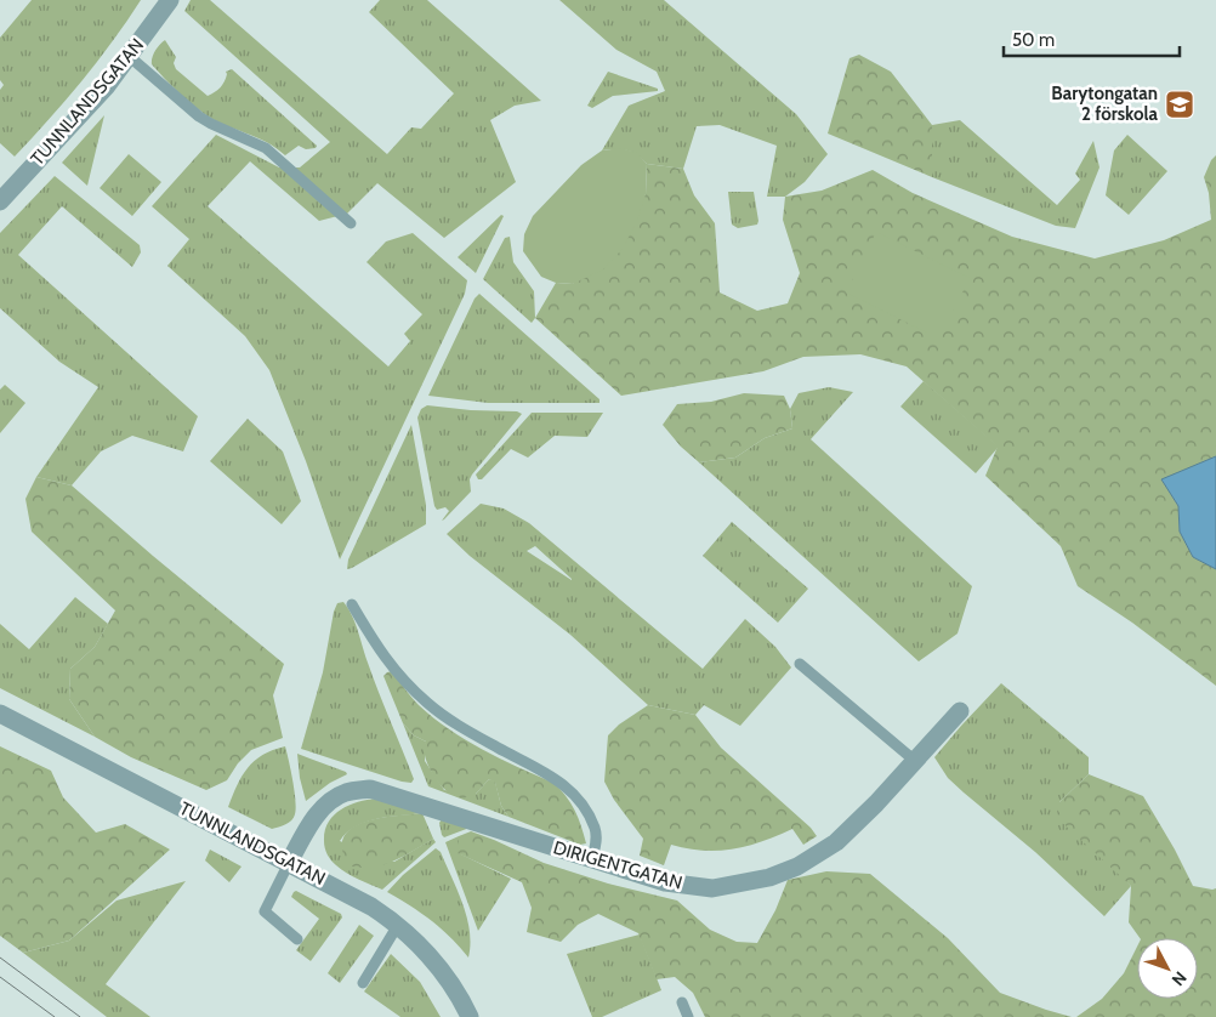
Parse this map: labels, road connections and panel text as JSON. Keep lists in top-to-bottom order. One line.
{"streets":{"street":["TUNNLANDSGATAN","DIRIGENTGATAN"]},"crossings":[["TUNNLANDSGATAN","DIRIGENTGATAN"]],"places":{"school or university":["Barytongatan 2 förskola"]},"scale_bar":"50 m","north":"bottom right"}
